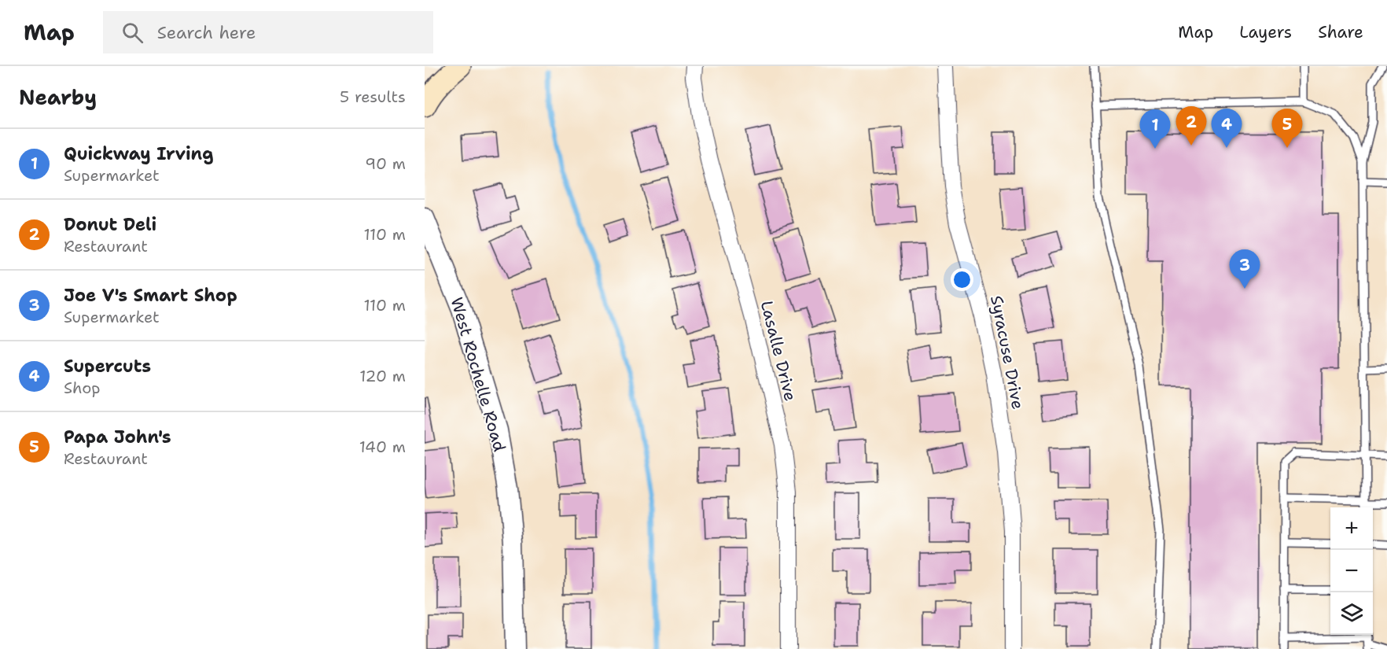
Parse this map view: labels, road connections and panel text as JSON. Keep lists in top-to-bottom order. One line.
{"streets":{"street":["Lasalle Drive","Syracuse Drive","West Rochelle Road"]},"page":{"header":"Map","search":"Search here","nav":["Map","Layers","Share"],"heading":["Nearby","5 results"],"pins":["2","4","5","1","3"],"list":[{"mark":"1","name":"Quickway Irving","note":"Supermarket","value":"90 m"},{"mark":"2","name":"Donut Deli","note":"Restaurant","value":"110 m"},{"mark":"3","name":"Joe V's Smart Shop","note":"Supermarket","value":"110 m"},{"mark":"4","name":"Supercuts","note":"Shop","value":"120 m"},{"mark":"5","name":"Papa John's","note":"Restaurant","value":"140 m"}],"map_buttons":["+","−"]}}
